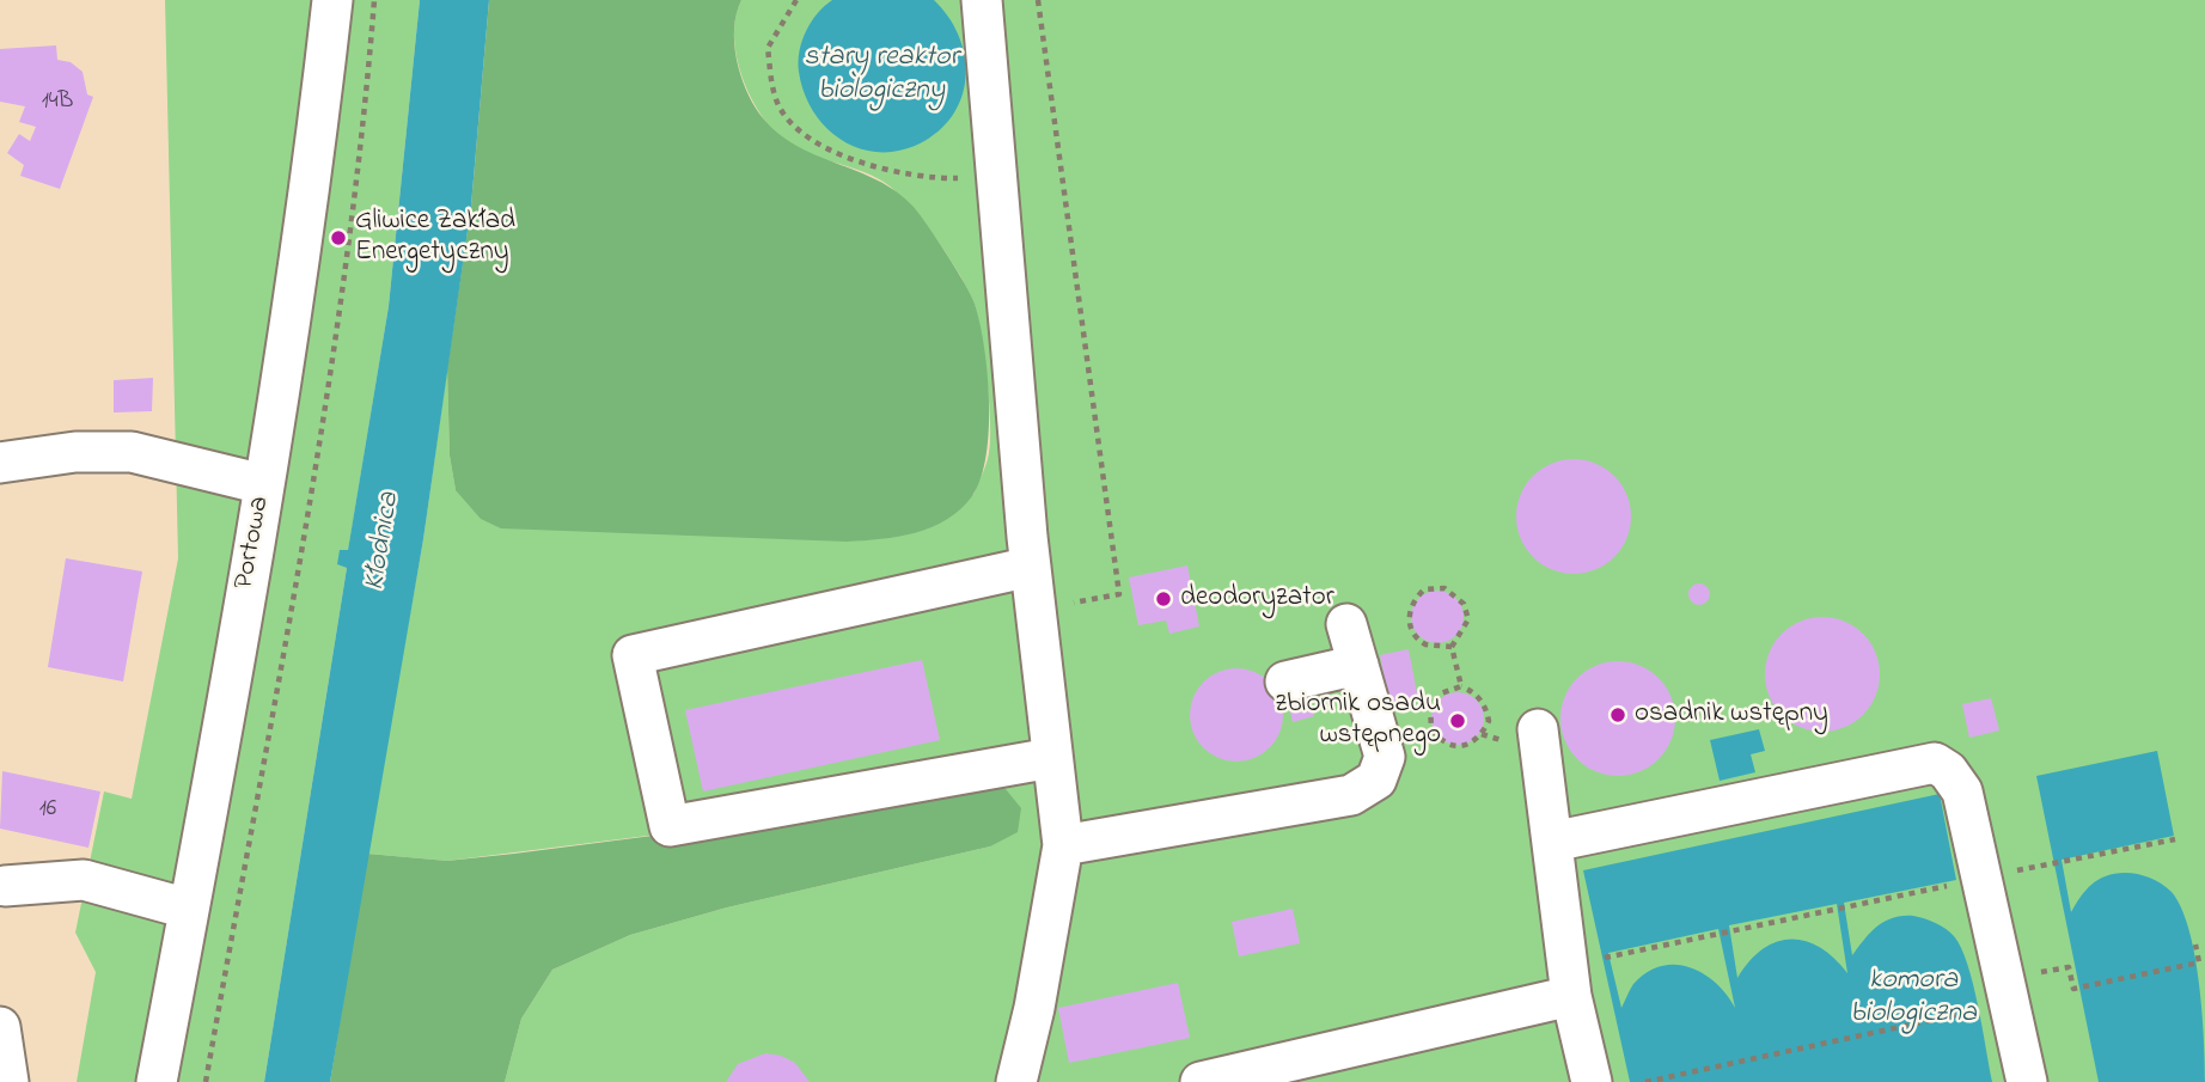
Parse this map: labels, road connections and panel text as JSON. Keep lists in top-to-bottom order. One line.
{"streets":{"street":["Portowa"]},"water":["stary reaktor biologiczny","Kłodnica","komora biologiczna"],"places":["Gliwice Zakład Energetyczny","deodoryzator","osadnik wstępny","zbiornik osadu wstępnego"],"house_numbers":["14B","16"]}
